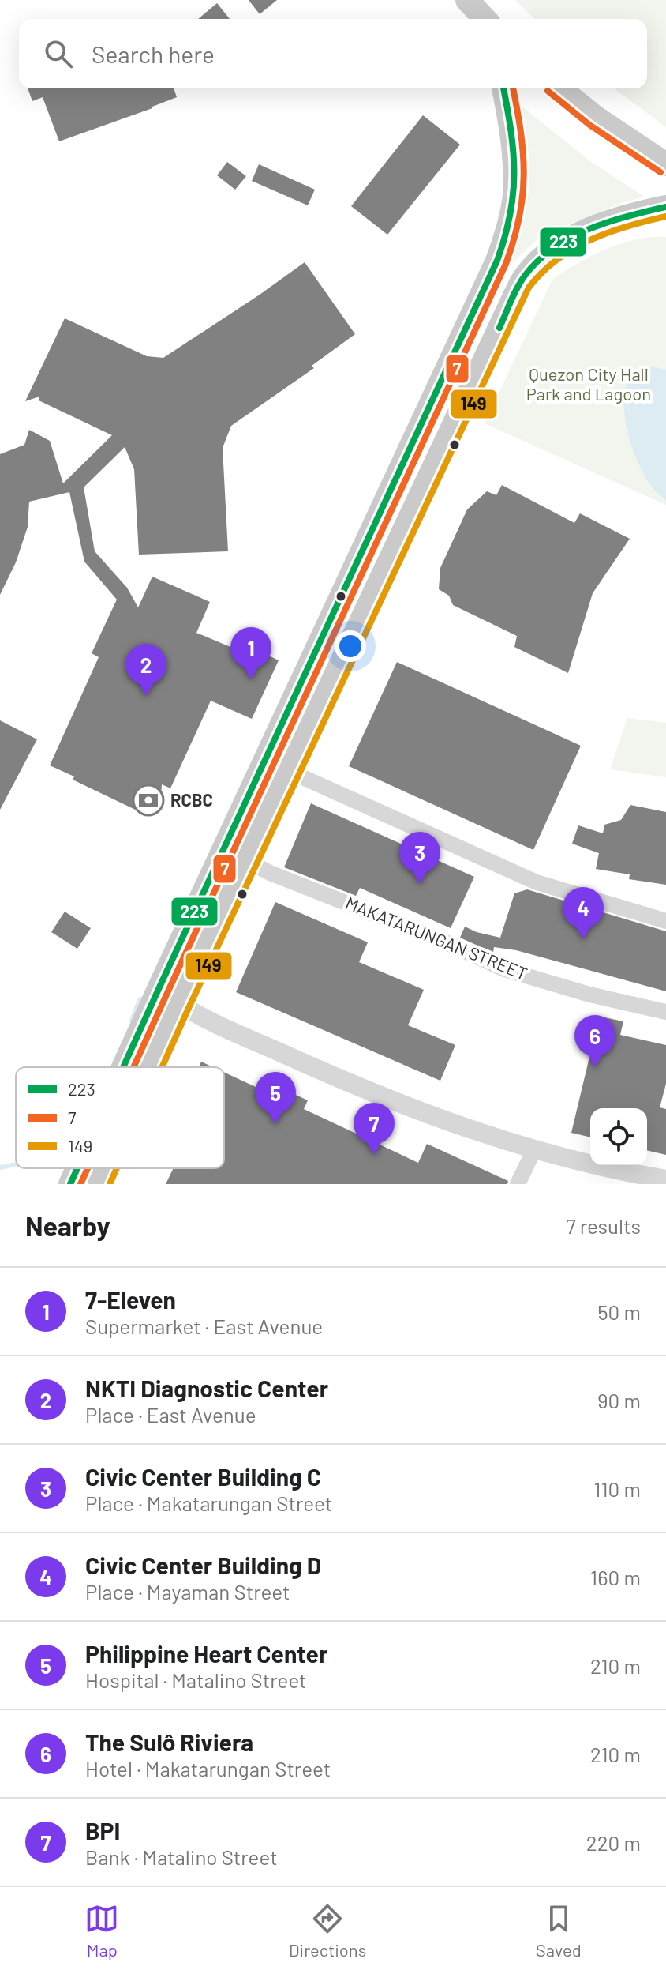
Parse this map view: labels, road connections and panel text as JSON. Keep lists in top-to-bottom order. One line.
{"streets":{"street":["MAKATARUNGAN STREET"]},"parks":["Quezon City Hall Park and Lagoon"],"places":{"bank":["RCBC"]},"lines":["transit line 223","transit line 7","transit line 149"],"legend":["223","7","149"],"page":{"search":"Search here","pins":["1","2","3","4","6","5","7"],"heading":["Nearby","7 results"],"list":[{"mark":"1","name":"7-Eleven","note":"Supermarket · East Avenue","value":"50 m"},{"mark":"2","name":"NKTI Diagnostic Center","note":"Place · East Avenue","value":"90 m"},{"mark":"3","name":"Civic Center Building C","note":"Place · Makatarungan Street","value":"110 m"},{"mark":"4","name":"Civic Center Building D","note":"Place · Mayaman Street","value":"160 m"},{"mark":"5","name":"Philippine Heart Center","note":"Hospital · Matalino Street","value":"210 m"},{"mark":"6","name":"The Sulô Riviera","note":"Hotel · Makatarungan Street","value":"210 m"},{"mark":"7","name":"BPI","note":"Bank · Matalino Street","value":"220 m"}],"nav":["Map","Directions","Saved"]}}
